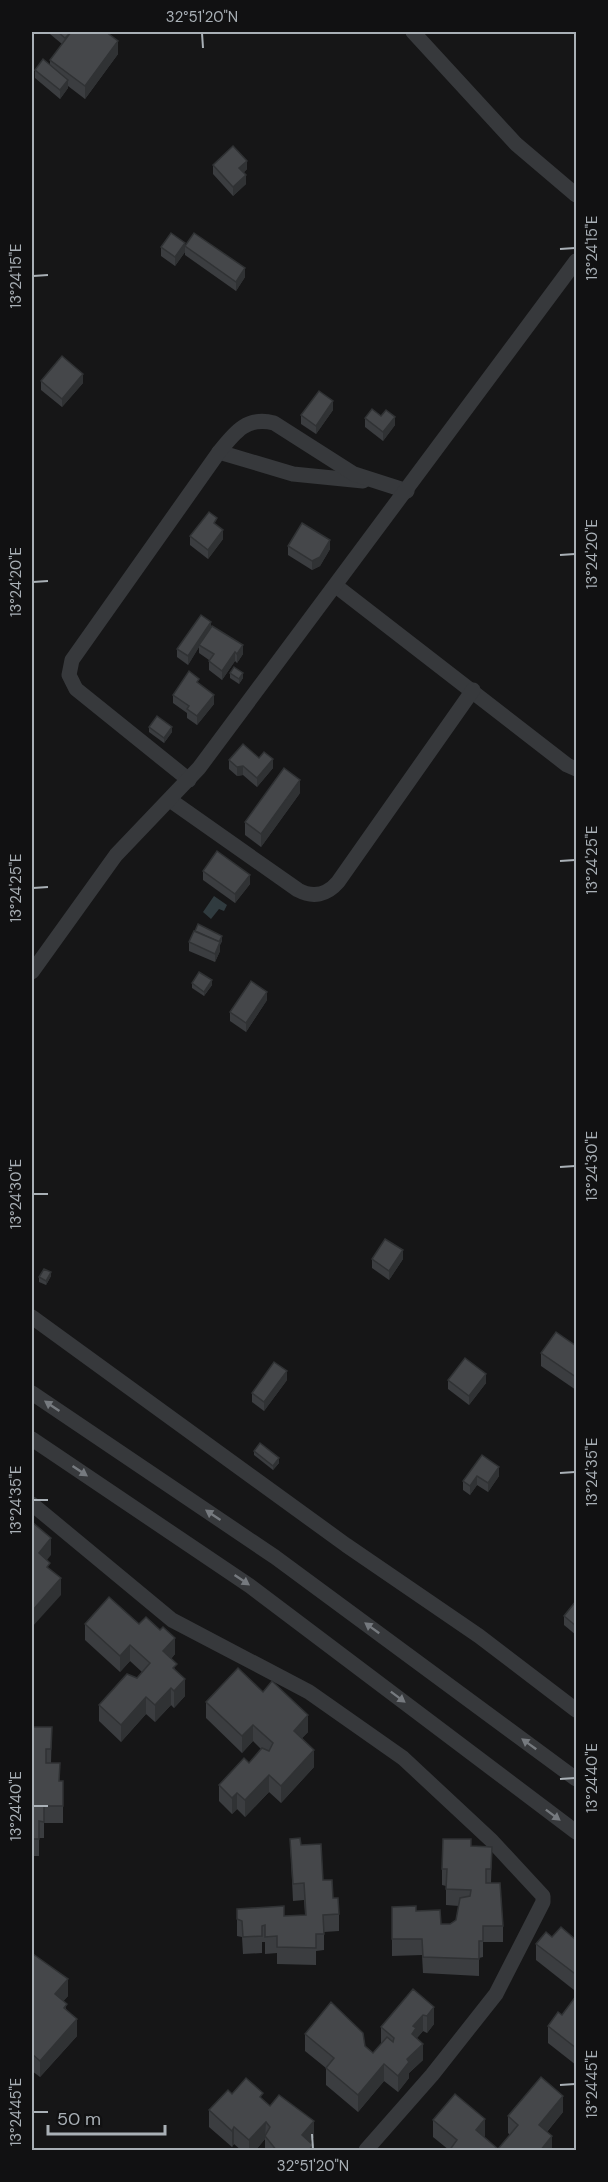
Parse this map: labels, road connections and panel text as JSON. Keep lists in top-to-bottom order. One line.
{"scale_bar":"50 m","coordinates":["32°51'20\"N","13°24'15\"E","13°24'20\"E","13°24'25\"E","13°24'30\"E","13°24'35\"E","13°24'40\"E","13°24'45\"E"]}
